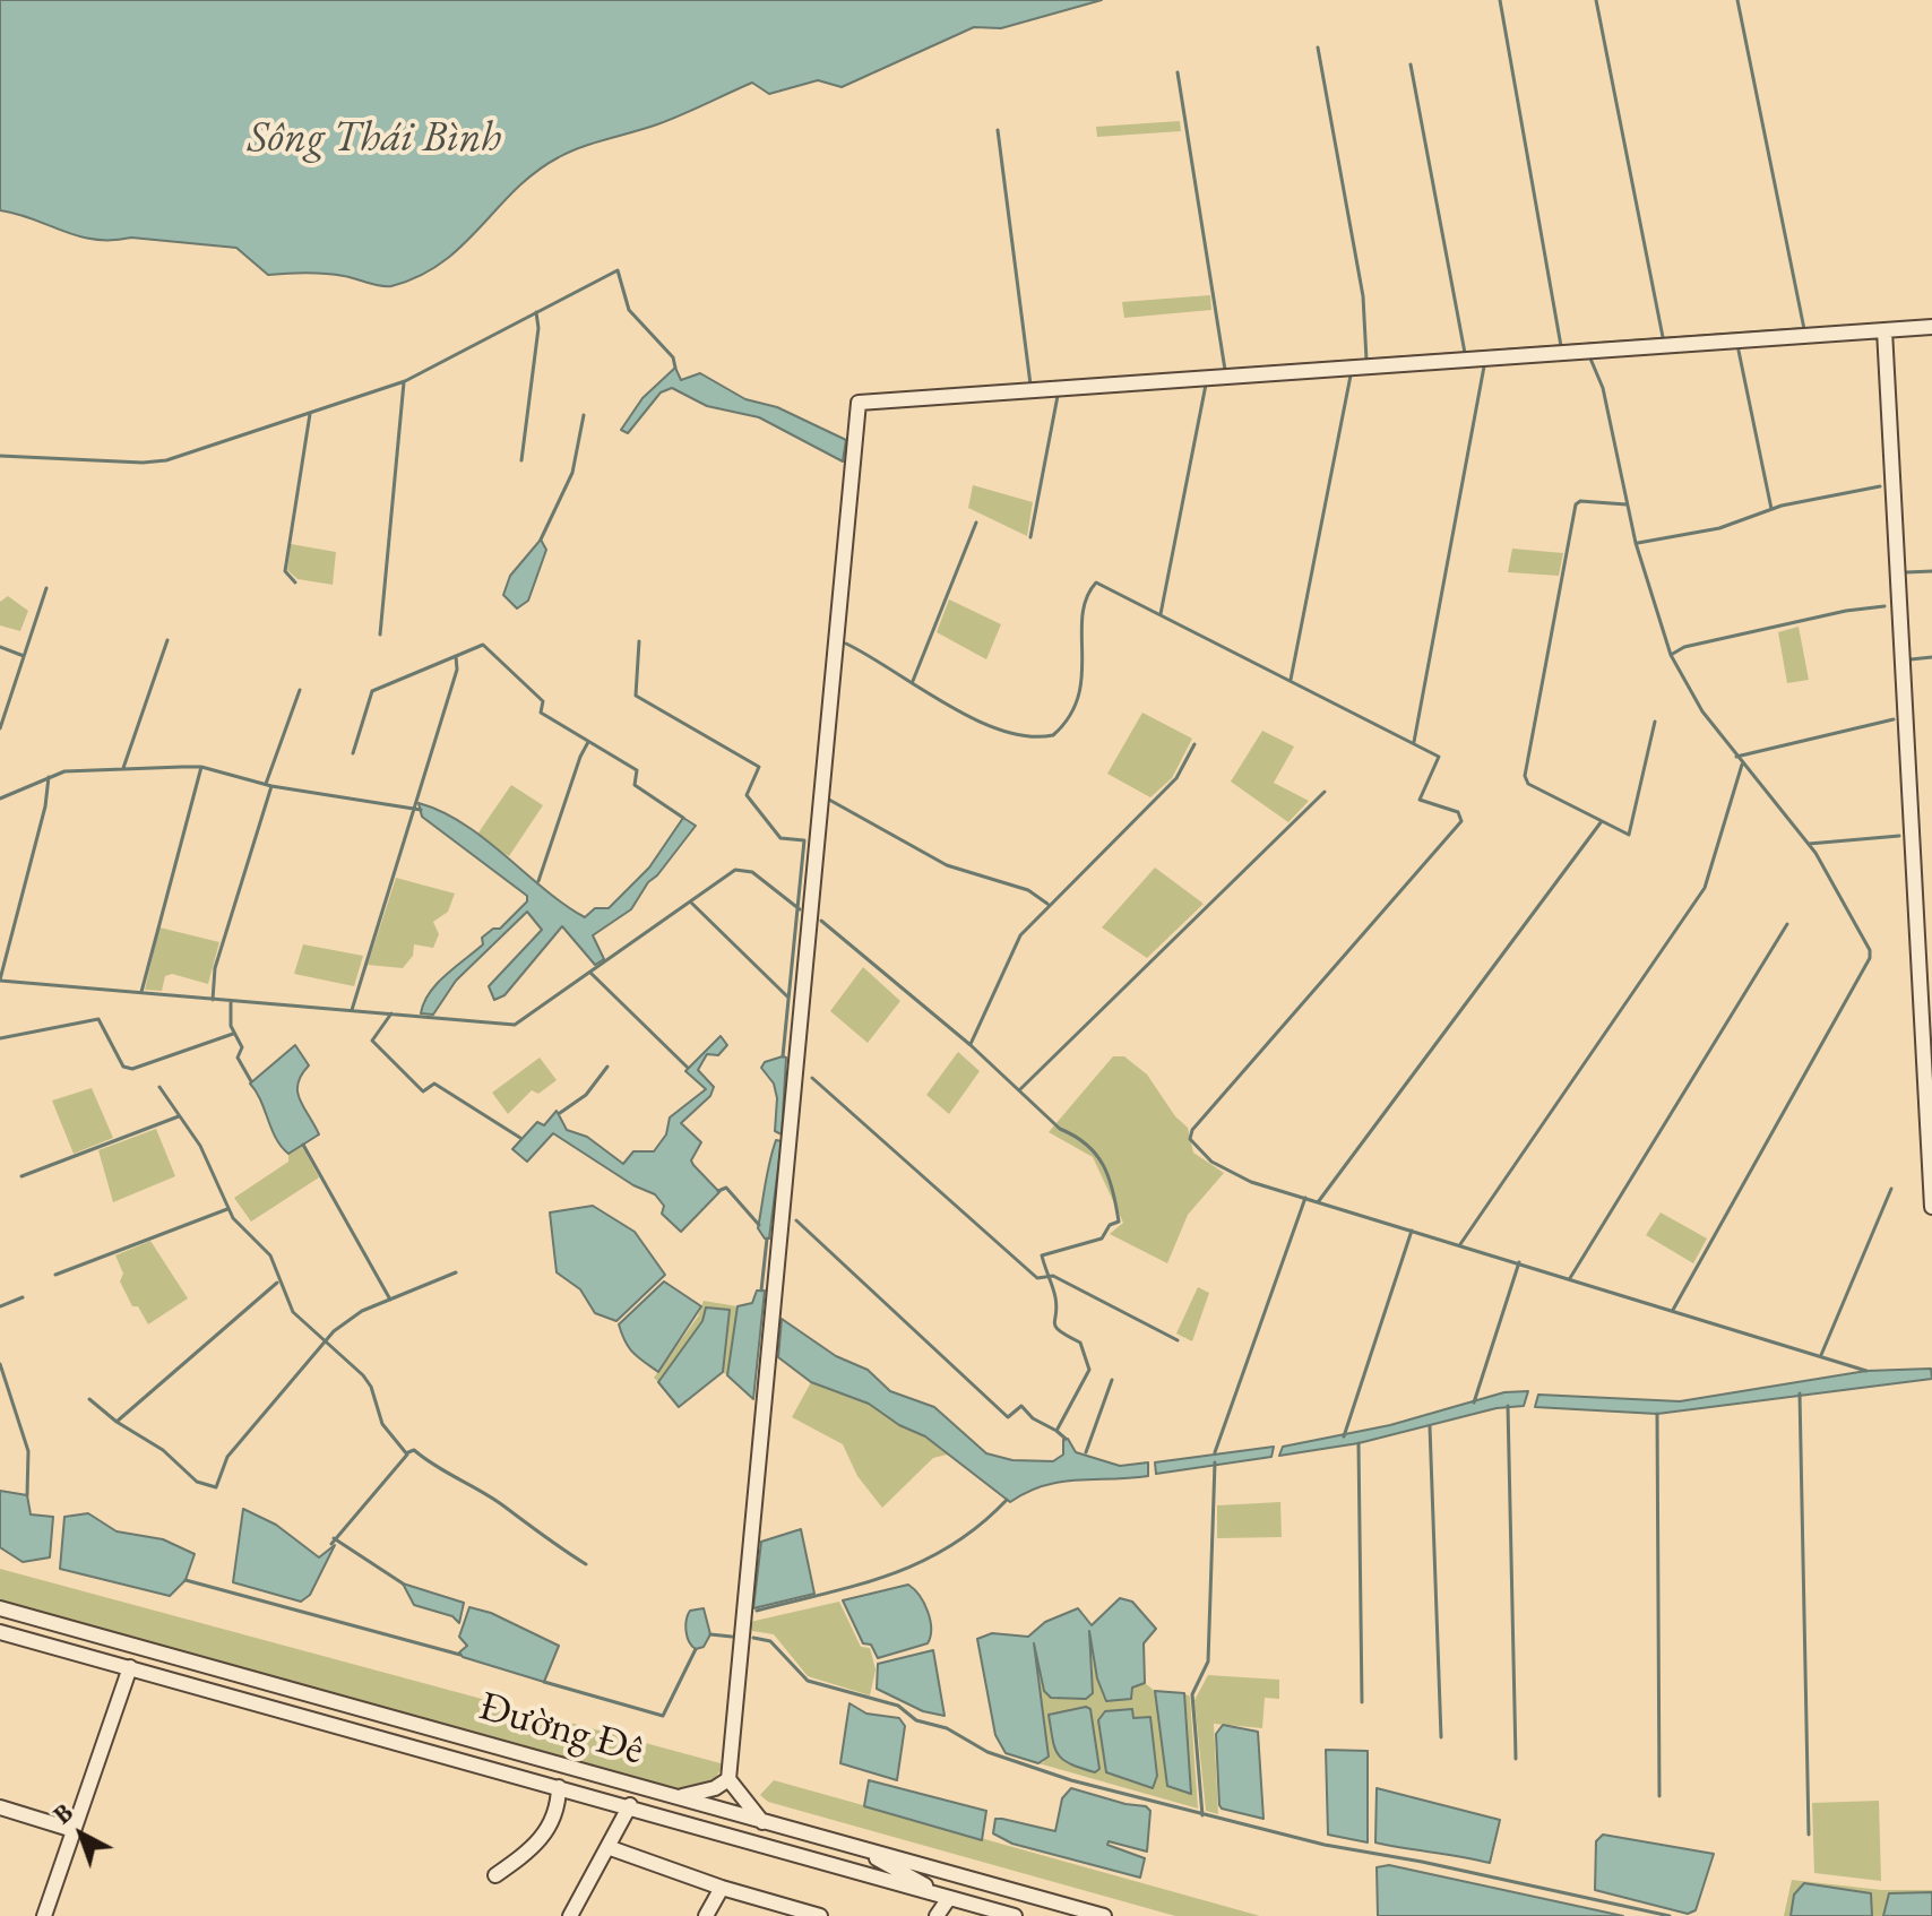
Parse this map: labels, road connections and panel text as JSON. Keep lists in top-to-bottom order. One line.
{"streets":{"street":["Đường Đê"]},"water":["Sông Thái Bình"],"north":"top left"}
